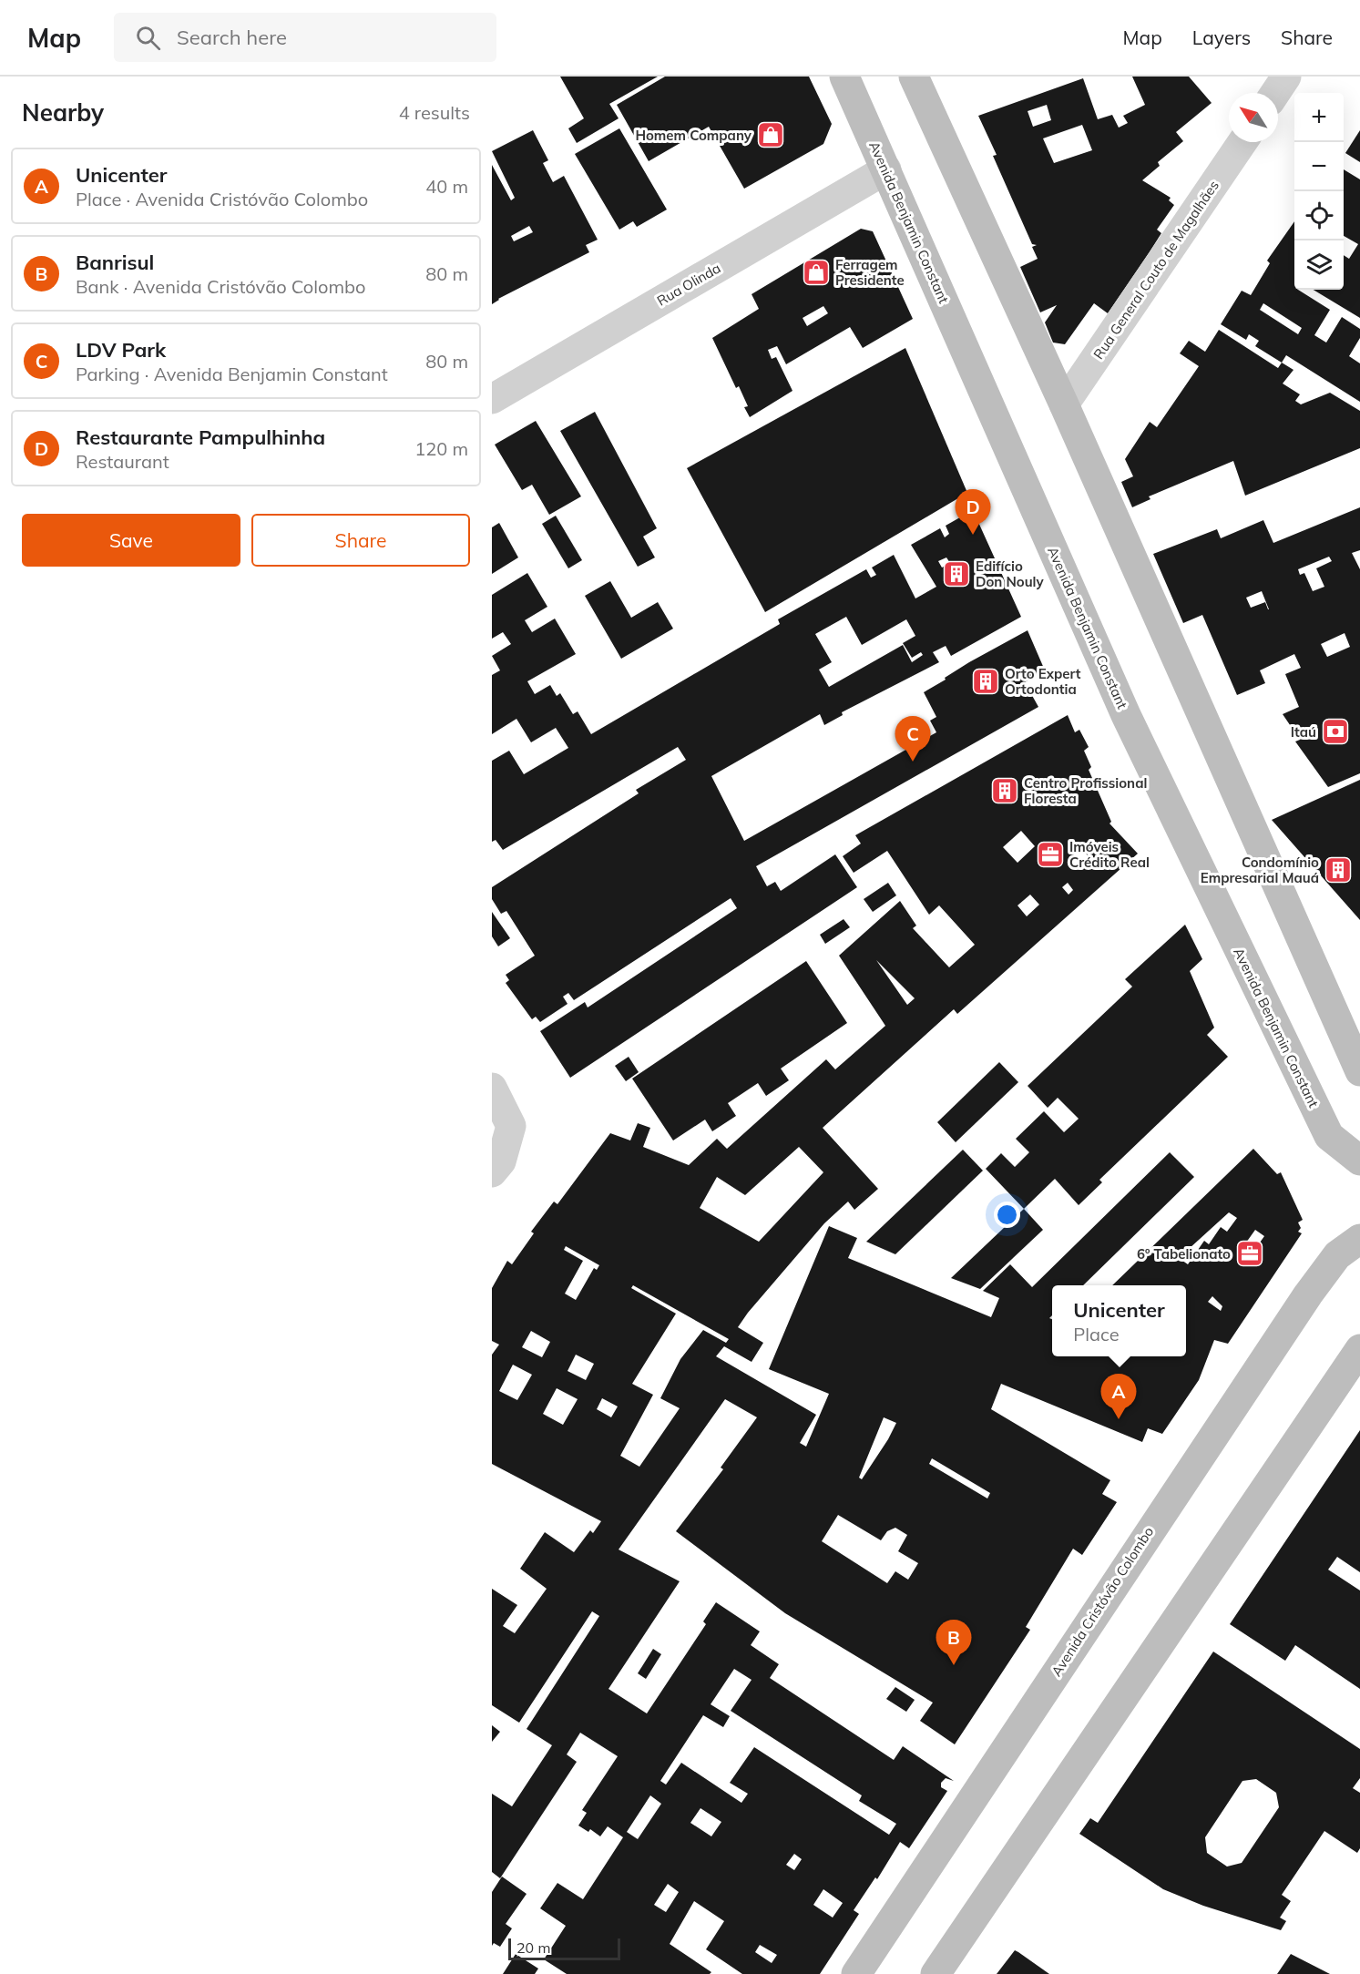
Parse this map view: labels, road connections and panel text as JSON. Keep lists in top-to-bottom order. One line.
{"streets":{"main road":["Avenida Benjamin Constant","Avenida Cristóvão Colombo"],"street":["Rua General Couto de Magalhães","Rua Olinda"]},"crossings":[["Avenida Benjamin Constant","Rua Olinda"]],"places":{"shop":["Homem Company","Ferragem Presidente"],"building":["Edifício Don Nouly","Orto Expert Ortodontia","Centro Profissional Floresta","Condomínio Empresarial Mauá"],"bank":["Itaú"],"office":["Imóveis Crédito Real","6º Tabelionato"]},"scale_bar":"20 m","north":"top left","page":{"header":"Map","search":"Search here","nav":["Map","Layers","Share"],"heading":["Nearby","4 results"],"map_buttons":["+","−"],"list":[{"mark":"A","name":"Unicenter","note":"Place · Avenida Cristóvão Colombo","value":"40 m"},{"mark":"B","name":"Banrisul","note":"Bank · Avenida Cristóvão Colombo","value":"80 m"},{"mark":"C","name":"LDV Park","note":"Parking · Avenida Benjamin Constant","value":"80 m"},{"mark":"D","name":"Restaurante Pampulhinha","note":"Restaurant","value":"120 m"}],"pins":["D","C","A","B"],"buttons":["Save","Share"],"popup":["Unicenter","Place"],"scale":"20 m"}}
